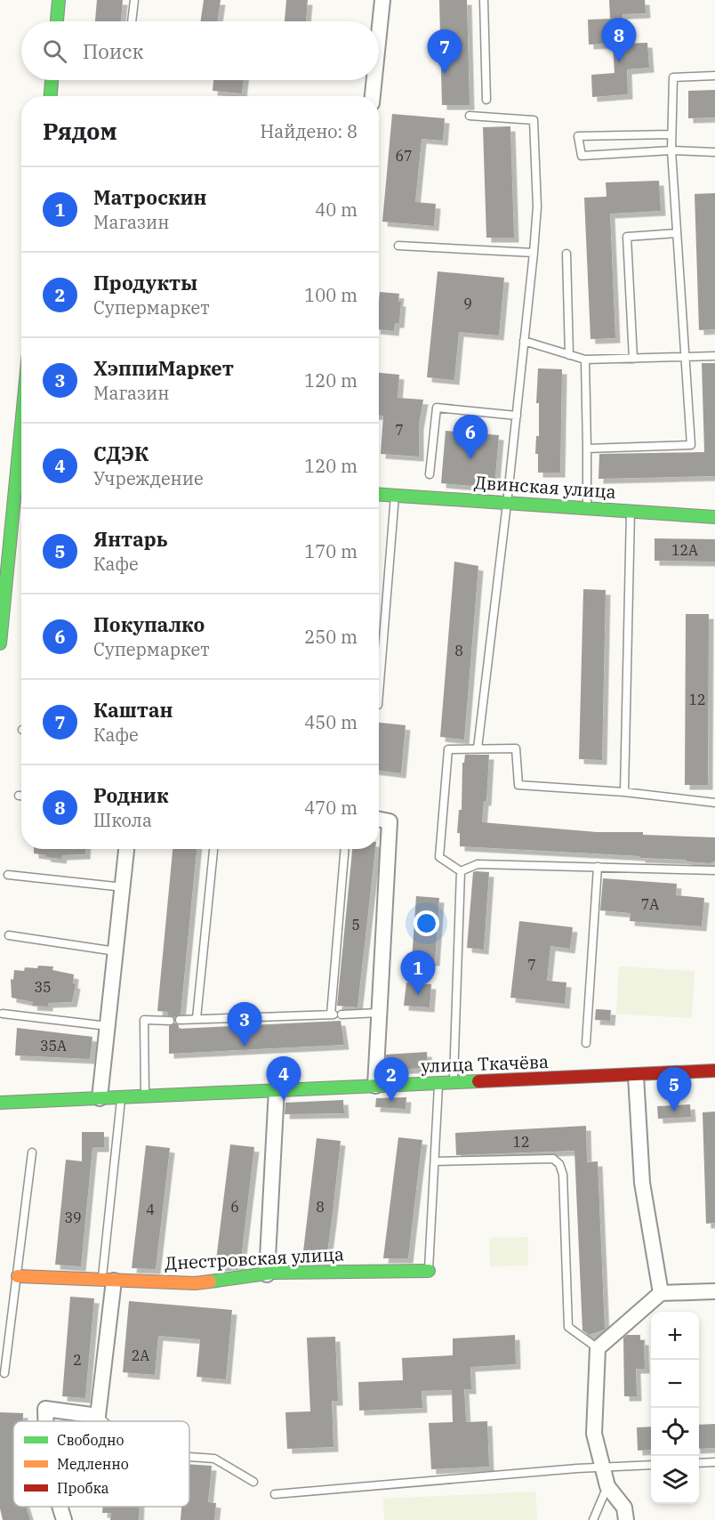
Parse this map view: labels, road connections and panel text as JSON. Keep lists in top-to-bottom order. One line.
{"streets":{"street":["Двинская улица","улица Ткачёва","Днестровская улица"]},"house_numbers":["67","9","7","12А","8","12","7А","5","7","35","35А","12","6","8","4","39","2А","2"],"legend":["Свободно","Медленно","Пробка"],"page":{"pins":["8","7","6","1","3","4","2","5"],"search":"Поиск","heading":["Рядом","Найдено: 8"],"list":[{"mark":"1","name":"Матроскин","note":"Магазин","value":"40 m"},{"mark":"2","name":"Продукты","note":"Супермаркет","value":"100 m"},{"mark":"3","name":"ХэппиМаркет","note":"Магазин","value":"120 m"},{"mark":"4","name":"СДЭК","note":"Учреждение","value":"120 m"},{"mark":"5","name":"Янтарь","note":"Кафе","value":"170 m"},{"mark":"6","name":"Покупалко","note":"Супермаркет","value":"250 m"},{"mark":"7","name":"Каштан","note":"Кафе","value":"450 m"},{"mark":"8","name":"Родник","note":"Школа","value":"470 m"}],"map_buttons":["+","−"]}}
